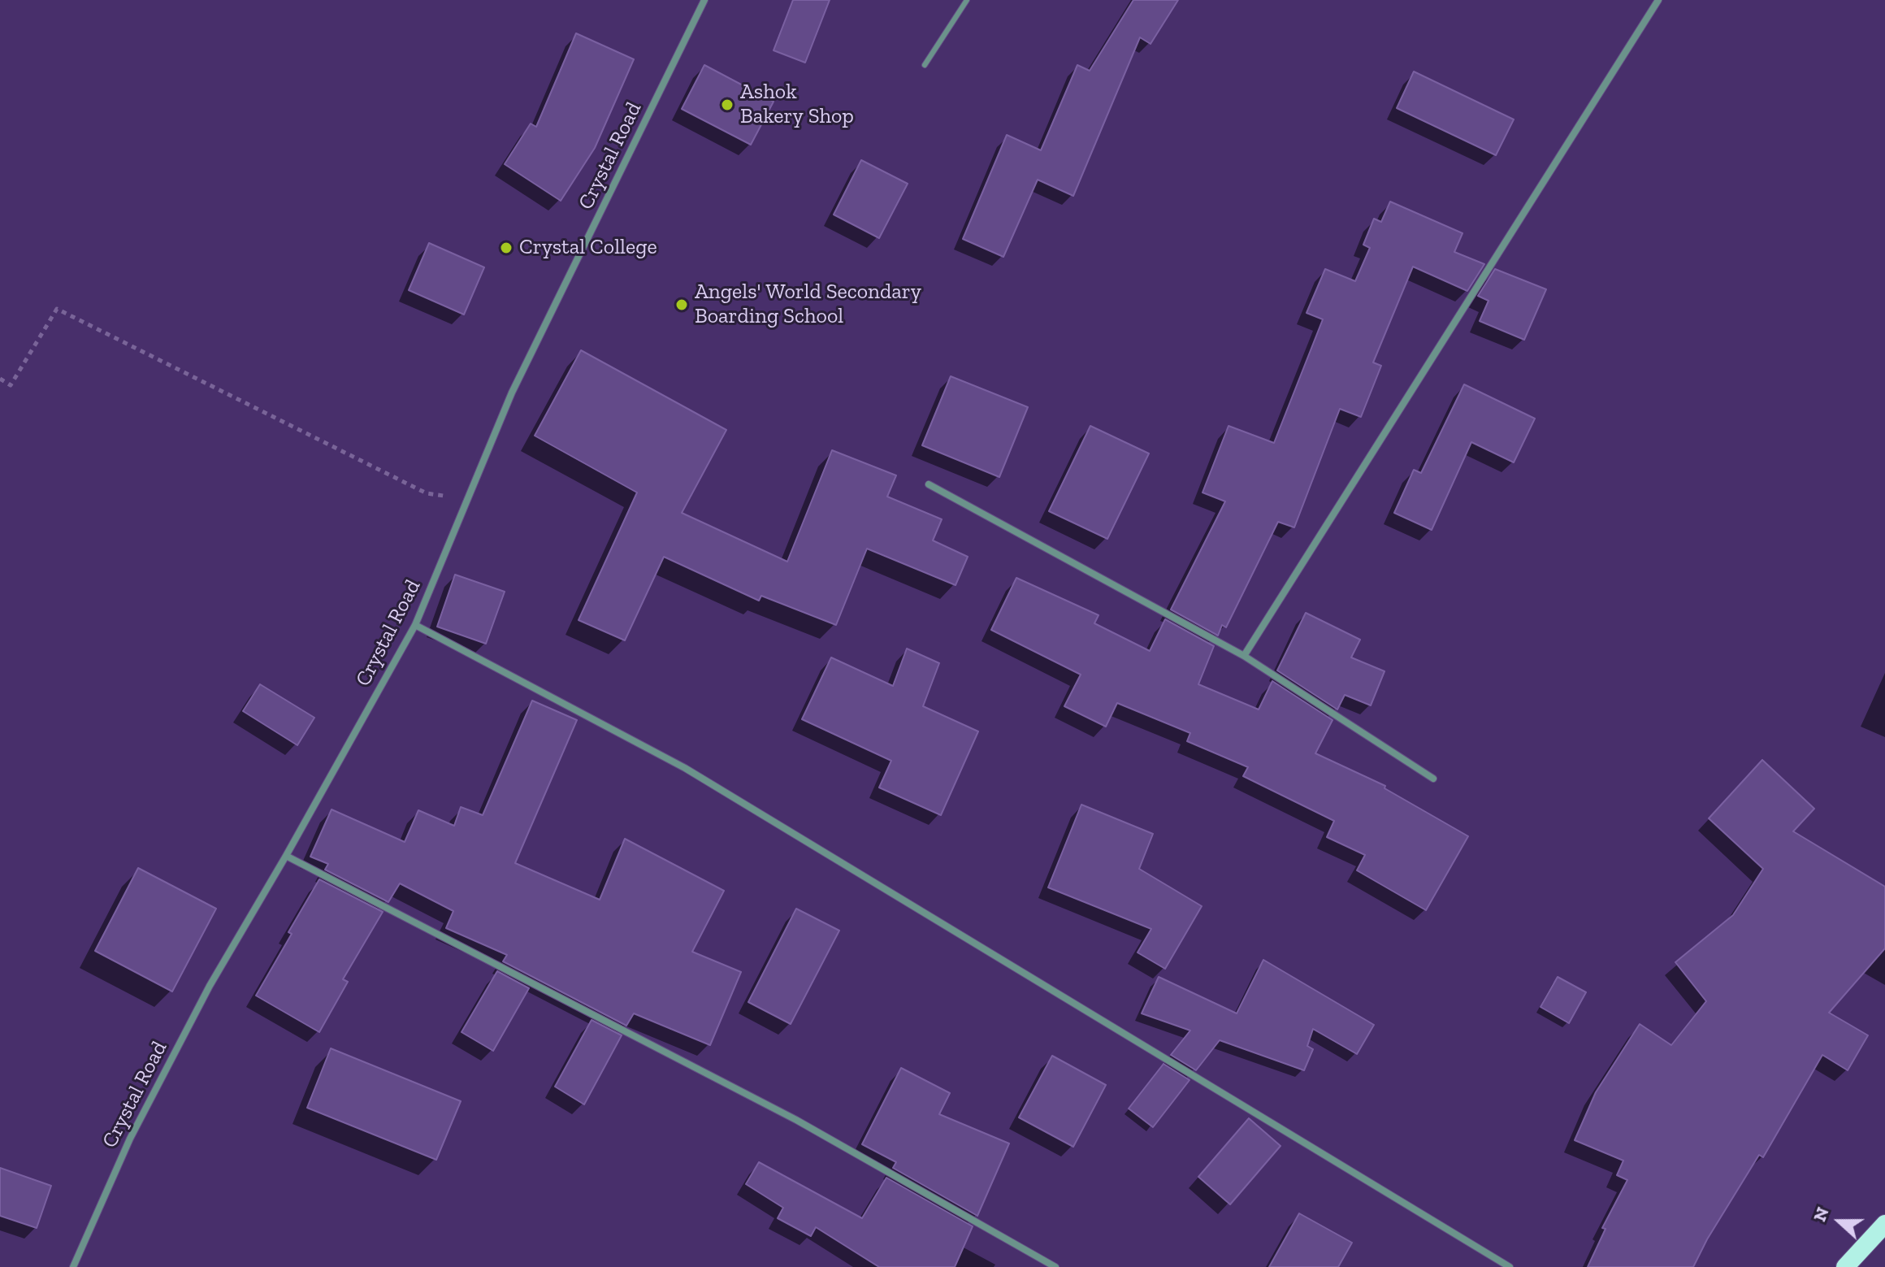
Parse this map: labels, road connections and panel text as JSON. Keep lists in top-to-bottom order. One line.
{"streets":{"street":["Crystal Road"]},"places":["Ashok Bakery Shop","Crystal College","Angels' World Secondary Boarding School"],"north":"left"}
